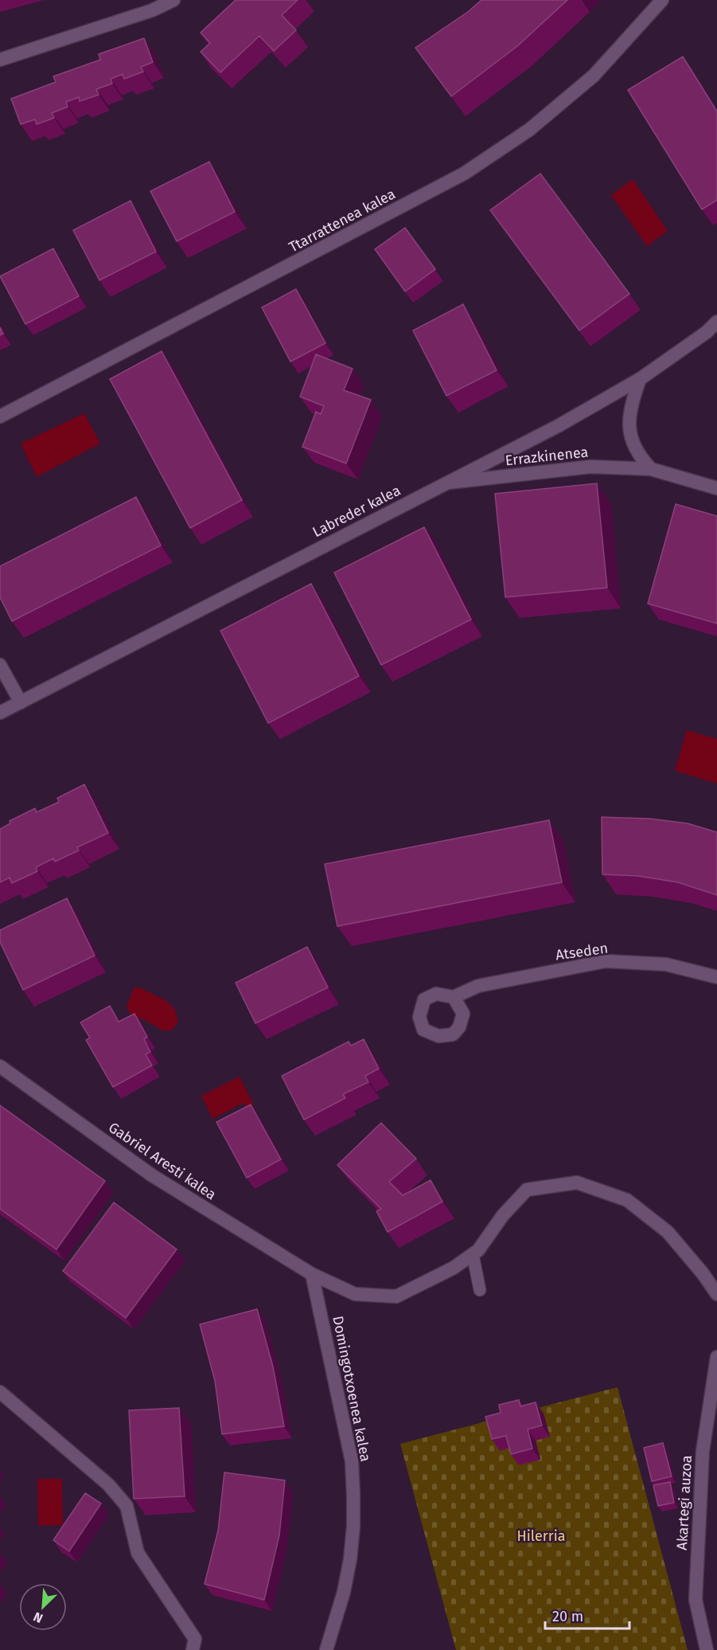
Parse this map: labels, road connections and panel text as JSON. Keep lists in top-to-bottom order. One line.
{"streets":{"street":["Ttarrattenea kalea","Errazkinenea","Labreder kalea","Atseden","Gabriel Aresti kalea","Domingotxoenea kalea","Akartegi auzoa"]},"crossings":[["Errazkinenea","Labreder kalea"],["Gabriel Aresti kalea","Domingotxoenea kalea"]],"parks":["Hilerria"],"scale_bar":"20 m","north":"bottom left"}
